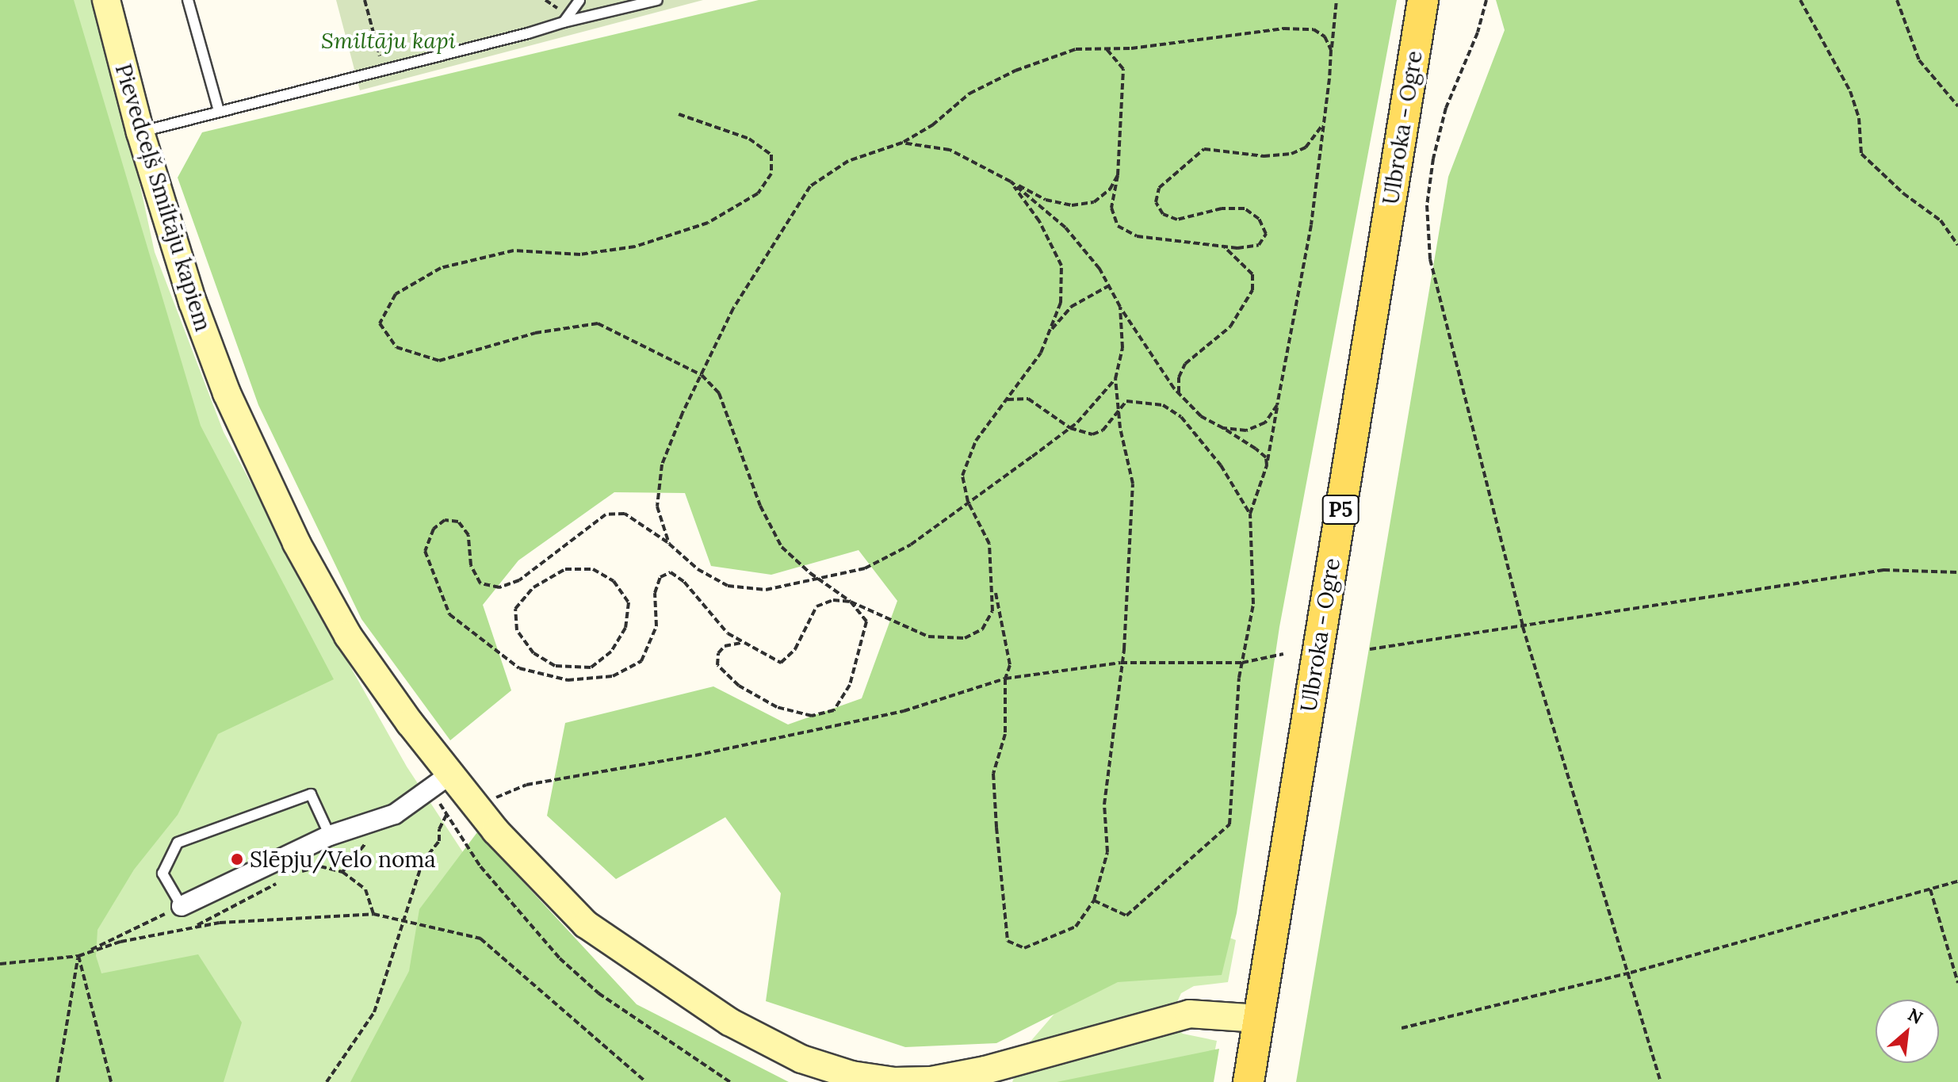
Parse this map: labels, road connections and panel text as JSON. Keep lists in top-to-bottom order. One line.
{"streets":{"main road":["Ulbroka - Ogre","P5"],"street":["Pievedceļš Smiltāju kapiem"]},"crossings":[["Ulbroka - Ogre","Pievedceļš Smiltāju kapiem"]],"parks":["Smiltāju kapi"],"places":["Slēpju/Velo noma"],"north":"top right"}
